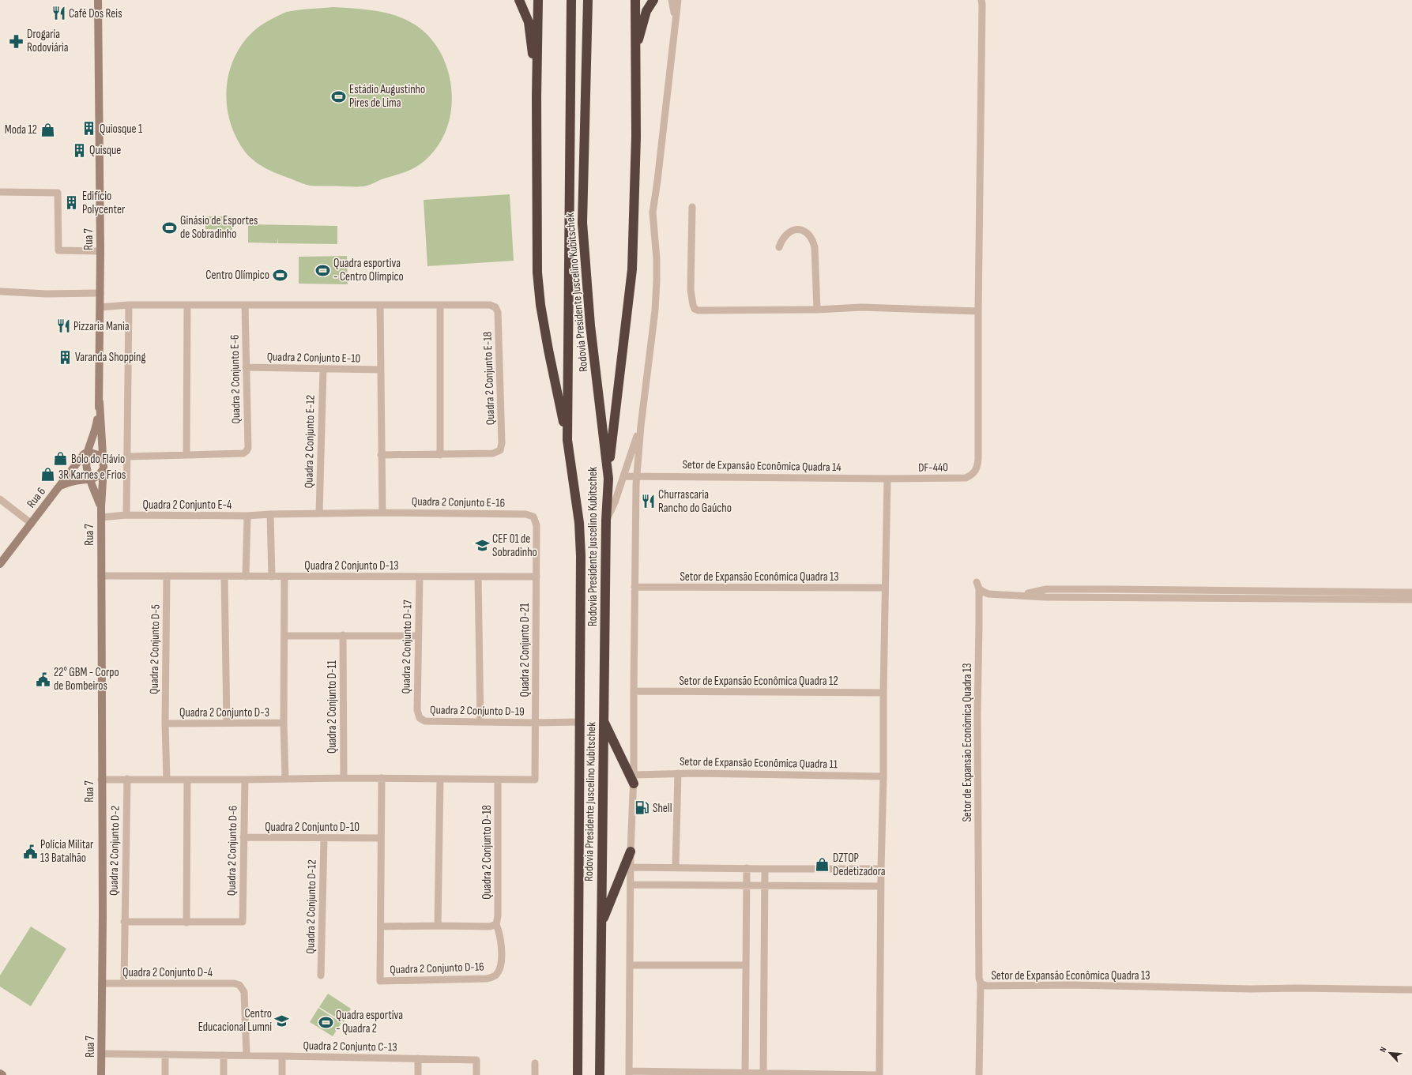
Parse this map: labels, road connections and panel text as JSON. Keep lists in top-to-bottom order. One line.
{"streets":{"highway":["Rodovia Presidente Juscelino Kubitschek"],"main road":["Rua 7","Rua 6"],"street":["Quadra 2 Conjunto E-10","Quadra 2 Conjunto E-18","Quadra 2 Conjunto E-6","Quadra 2 Conjunto E-12","Setor de Expansão Econômica Quadra 14","DF-440","Quadra 2 Conjunto E-16","Quadra 2 Conjunto E-4","Quadra 2 Conjunto D-13","Setor de Expansão Econômica Quadra 13","Quadra 2 Conjunto D-17","Quadra 2 Conjunto D-5","Quadra 2 Conjunto D-21","Setor de Expansão Econômica Quadra 12","Quadra 2 Conjunto D-11","Quadra 2 Conjunto D-19","Quadra 2 Conjunto D-3","Setor de Expansão Econômica Quadra 11","Quadra 2 Conjunto D-10","Quadra 2 Conjunto D-2","Quadra 2 Conjunto D-6","Quadra 2 Conjunto D-18","Quadra 2 Conjunto D-12","Quadra 2 Conjunto D-16","Quadra 2 Conjunto D-4","Quadra 2 Conjunto C-13"]},"crossings":[["Rua 7","Rua 6"],["Rua 7","Quadra 2 Conjunto E-4"],["Rua 7","Quadra 2 Conjunto D-13"],["Rua 7","Quadra 2 Conjunto D-4"],["Rua 7","Quadra 2 Conjunto C-13"],["Rodovia Presidente Juscelino Kubitschek","Quadra 2 Conjunto D-19"],["Quadra 2 Conjunto E-10","Quadra 2 Conjunto E-6"],["Quadra 2 Conjunto E-10","Quadra 2 Conjunto E-12"],["Quadra 2 Conjunto E-12","Quadra 2 Conjunto E-16"],["Quadra 2 Conjunto E-12","Quadra 2 Conjunto E-4"],["Setor de Expansão Econômica Quadra 14","DF-440"],["Quadra 2 Conjunto E-16","Quadra 2 Conjunto E-4"],["Quadra 2 Conjunto E-16","Quadra 2 Conjunto D-21"],["Quadra 2 Conjunto D-13","Quadra 2 Conjunto D-17"],["Quadra 2 Conjunto D-13","Quadra 2 Conjunto D-5"],["Quadra 2 Conjunto D-13","Quadra 2 Conjunto D-21"],["Quadra 2 Conjunto D-17","Quadra 2 Conjunto D-19"],["Quadra 2 Conjunto D-5","Quadra 2 Conjunto D-3"],["Quadra 2 Conjunto D-21","Quadra 2 Conjunto D-19"],["Quadra 2 Conjunto D-21","Quadra 2 Conjunto D-18"],["Quadra 2 Conjunto D-10","Quadra 2 Conjunto D-6"],["Quadra 2 Conjunto D-10","Quadra 2 Conjunto D-12"],["Quadra 2 Conjunto D-2","Quadra 2 Conjunto D-4"],["Quadra 2 Conjunto D-18","Quadra 2 Conjunto D-16"],["Quadra 2 Conjunto D-4","Quadra 2 Conjunto C-13"]],"places":{"restaurant":["Café Dos Reis","Pizzaria Mania","Churrascaria Rancho do Gaúcho"],"pharmacy":["Drogaria Rodoviária"],"sports":["Estádio Augustinho Pires de Lima","Ginásio de Esportes de Sobradinho","Quadra esportiva - Centro Olímpico","Centro Olímpico","Quadra esportiva - Quadra 2"],"building":["Quiosque 1","Quisque","Edifício Polycenter","Varanda Shopping"],"shop":["Moda 12","Bolo do Flávio","3R Karnes e Frios","DZTOP Dedetizadora"],"school or university":["CEF 01 de Sobradinho","Centro Educacional Lumni"],"public building":["22° GBM - Corpo de Bombeiros","Polícia Militar 13 Batalhão"],"fuel station":["Shell"]},"north":"top left"}
